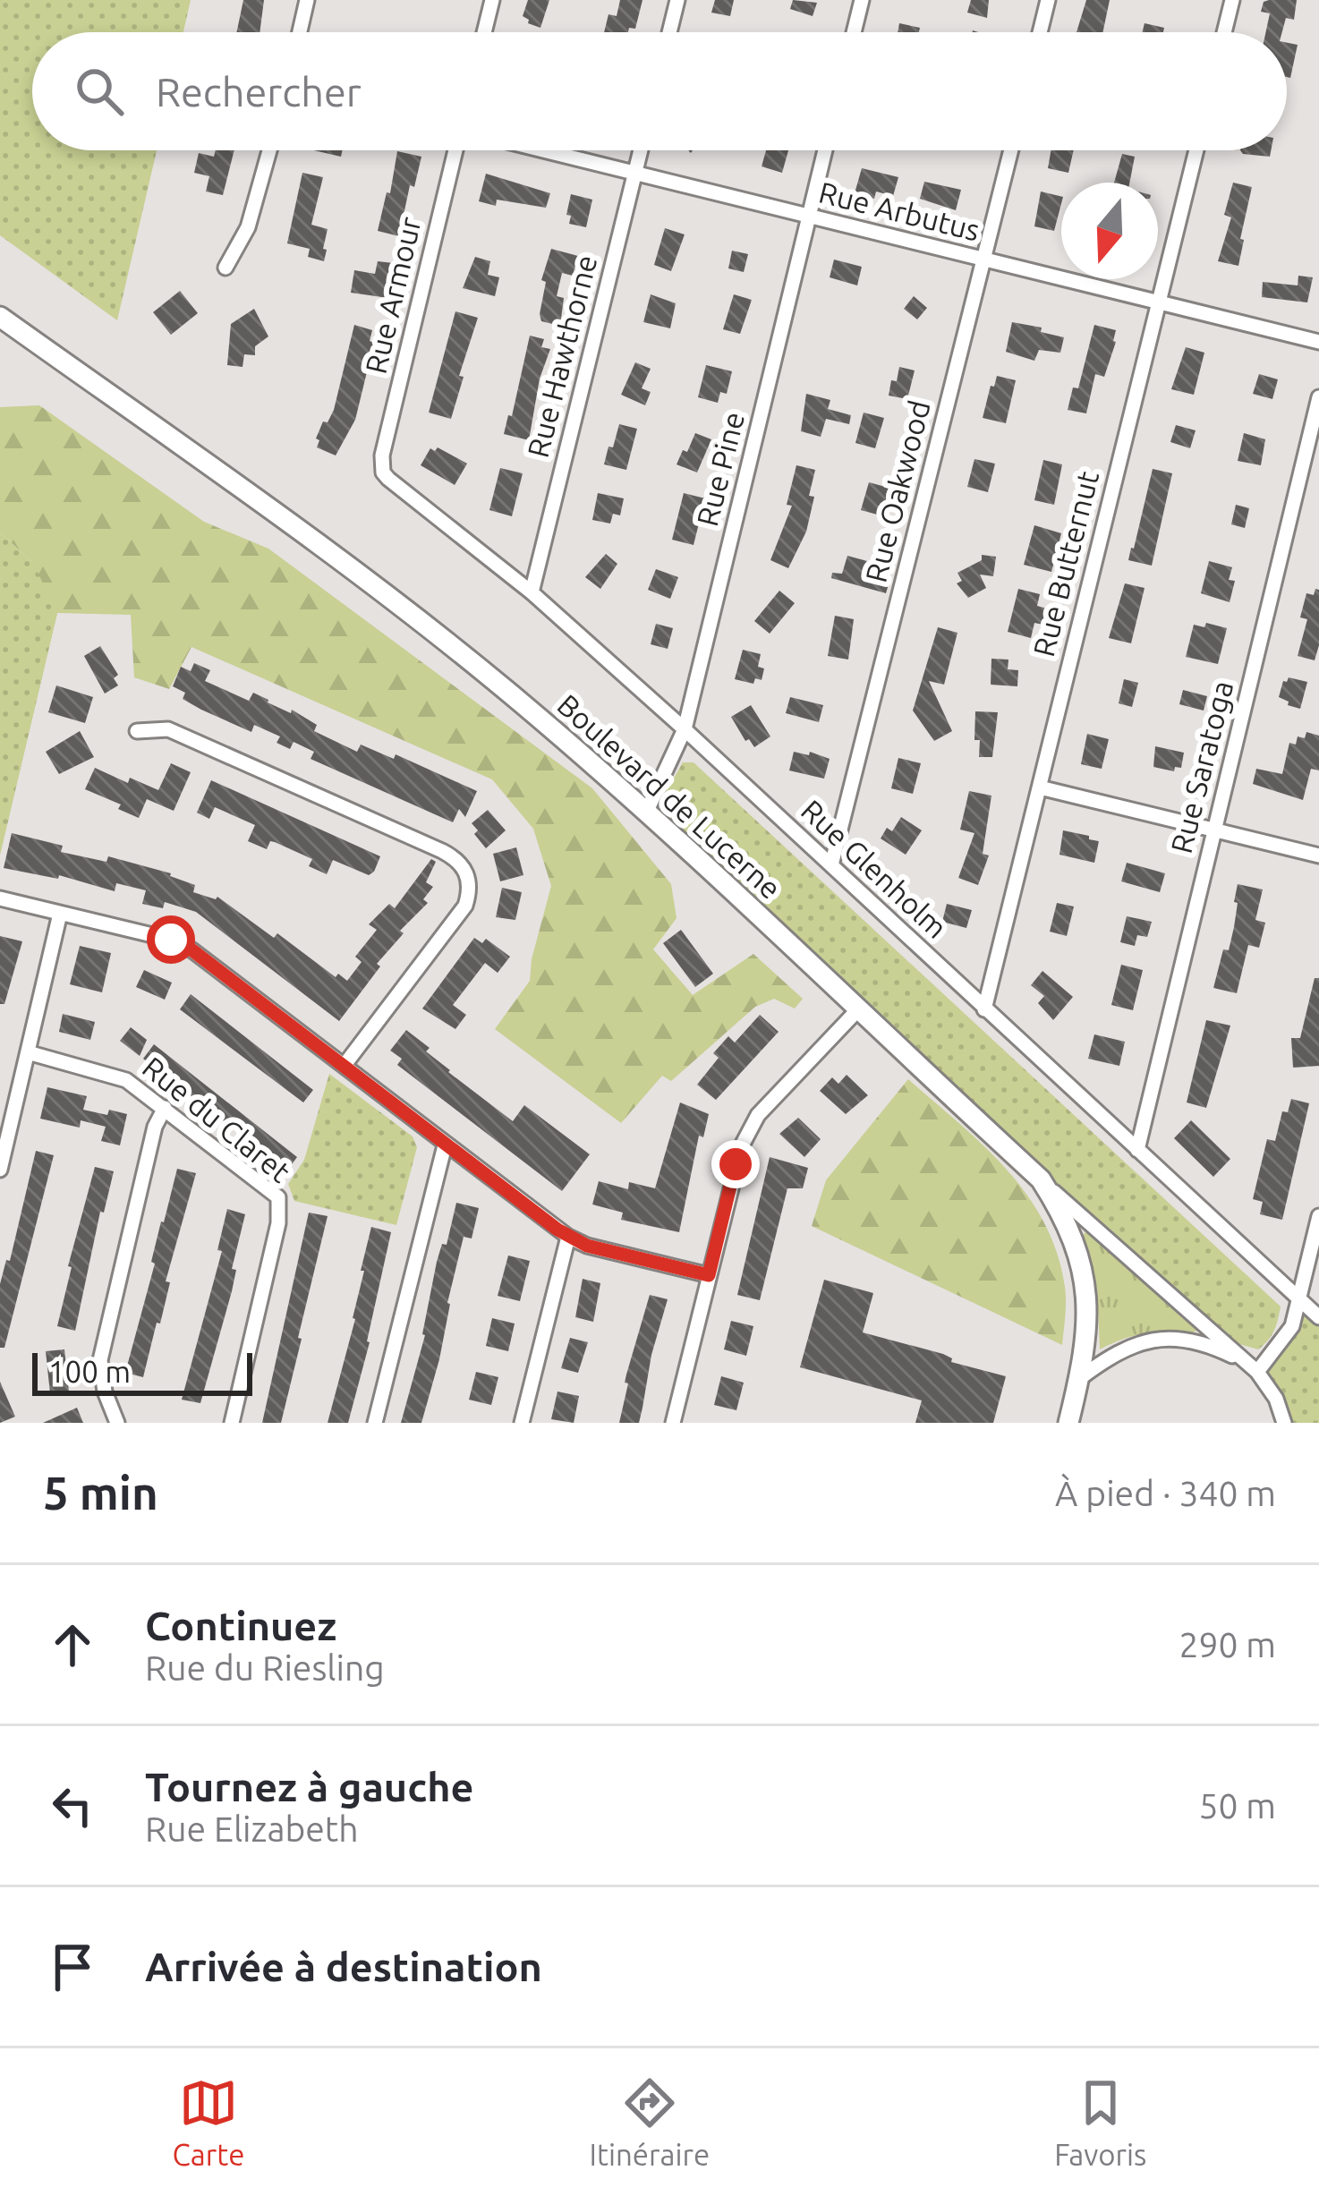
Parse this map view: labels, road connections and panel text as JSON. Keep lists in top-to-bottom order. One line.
{"streets":{"main road":["Boulevard de Lucerne"],"street":["Rue Arbutus","Rue Armour","Rue Hawthorne","Rue Pine","Rue Oakwood","Rue Butternut","Rue Saratoga","Rue Glenholm","Rue du Claret"]},"crossings":[["Rue Arbutus","Rue Hawthorne"],["Rue Arbutus","Rue Pine"],["Rue Arbutus","Rue Oakwood"],["Rue Arbutus","Rue Butternut"],["Rue Armour","Rue Glenholm"],["Rue Hawthorne","Rue Glenholm"],["Rue Pine","Boulevard de Lucerne"],["Rue Pine","Rue Glenholm"],["Rue Oakwood","Rue Glenholm"],["Rue Butternut","Rue Glenholm"],["Rue Saratoga","Rue Glenholm"]],"scale_bar":"100 m","north":"bottom","page":{"search":"Rechercher","scale":"100 m","heading":["5 min","À pied · 340 m"],"list":[["Continuez","Rue du Riesling","290 m"],["Tournez à gauche","Rue Elizabeth","50 m"],"Arrivée à destination"],"nav":["Carte","Itinéraire","Favoris"]}}
